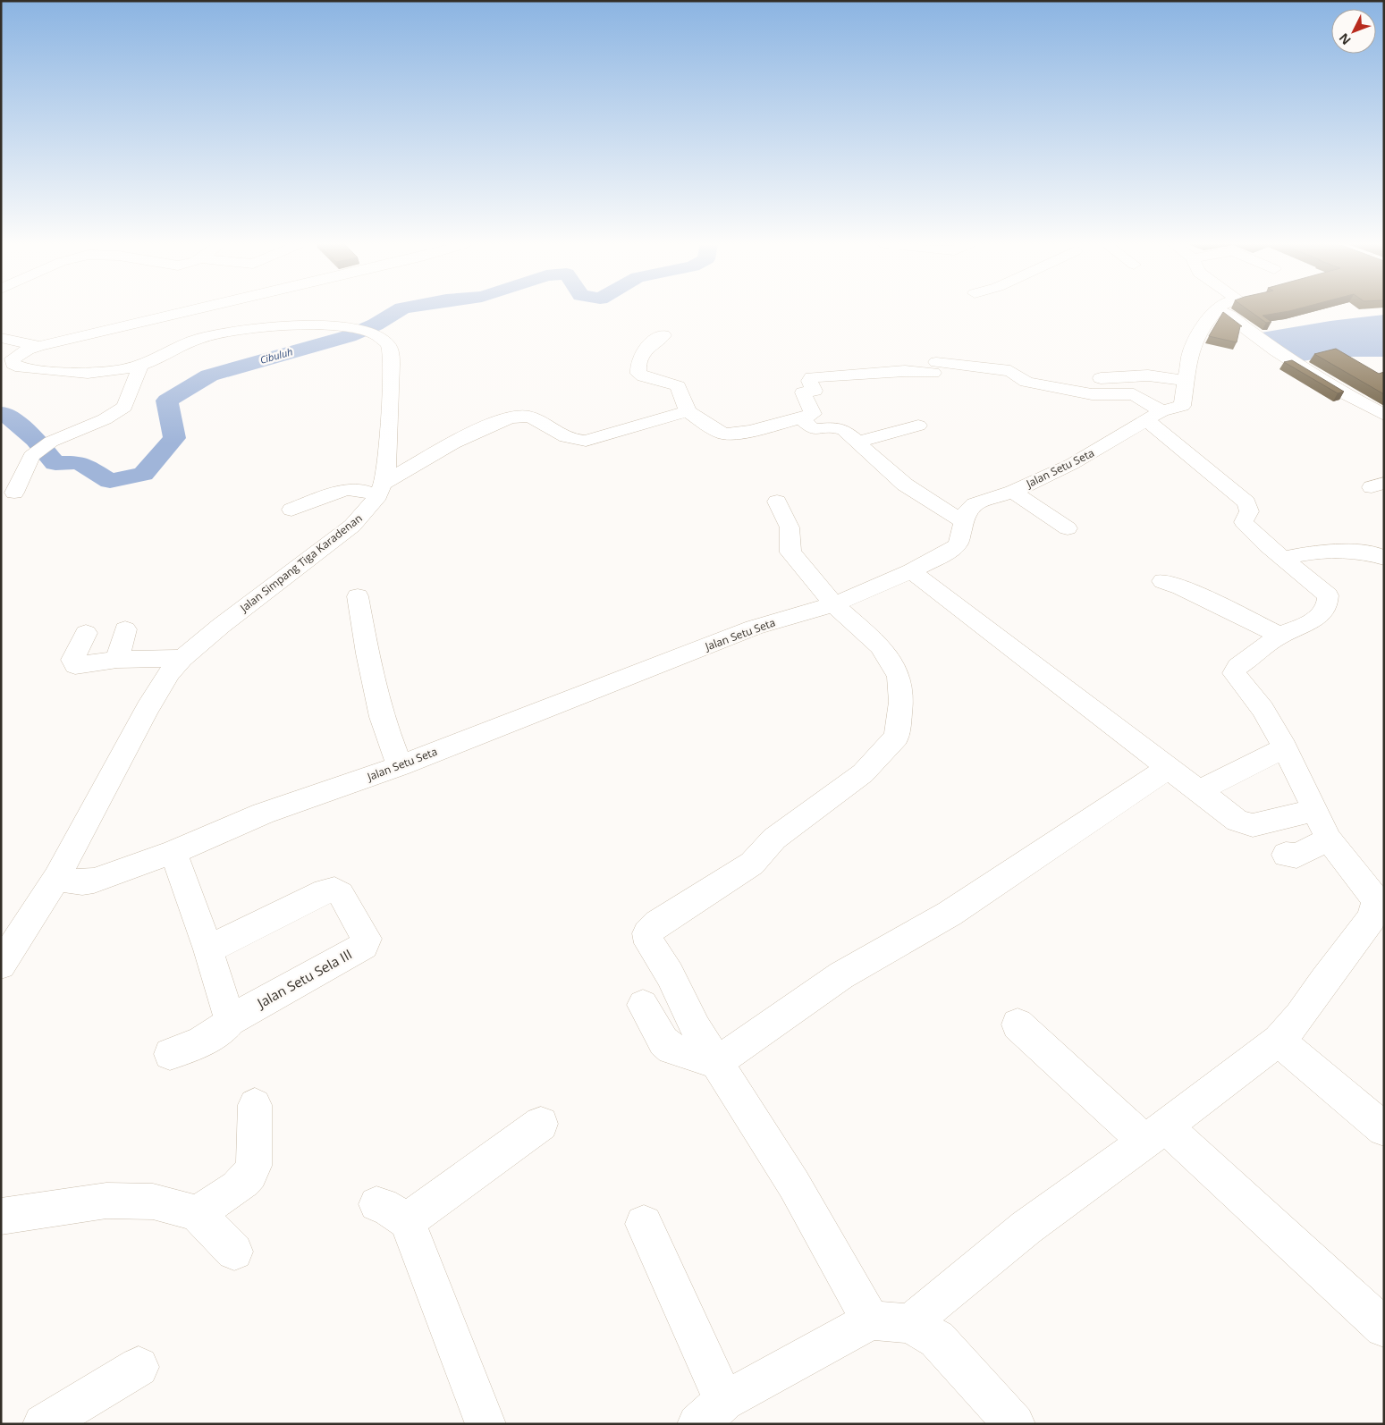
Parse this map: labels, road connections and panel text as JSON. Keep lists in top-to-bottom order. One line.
{"streets":{"street":["Jalan Setu Seta","Jalan Simpang Tiga Karadenan","Jalan Setu Sela III"]},"crossings":[["Jalan Setu Seta","Jalan Simpang Tiga Karadenan"]],"water":["Cibuluh"],"north":"bottom left"}
